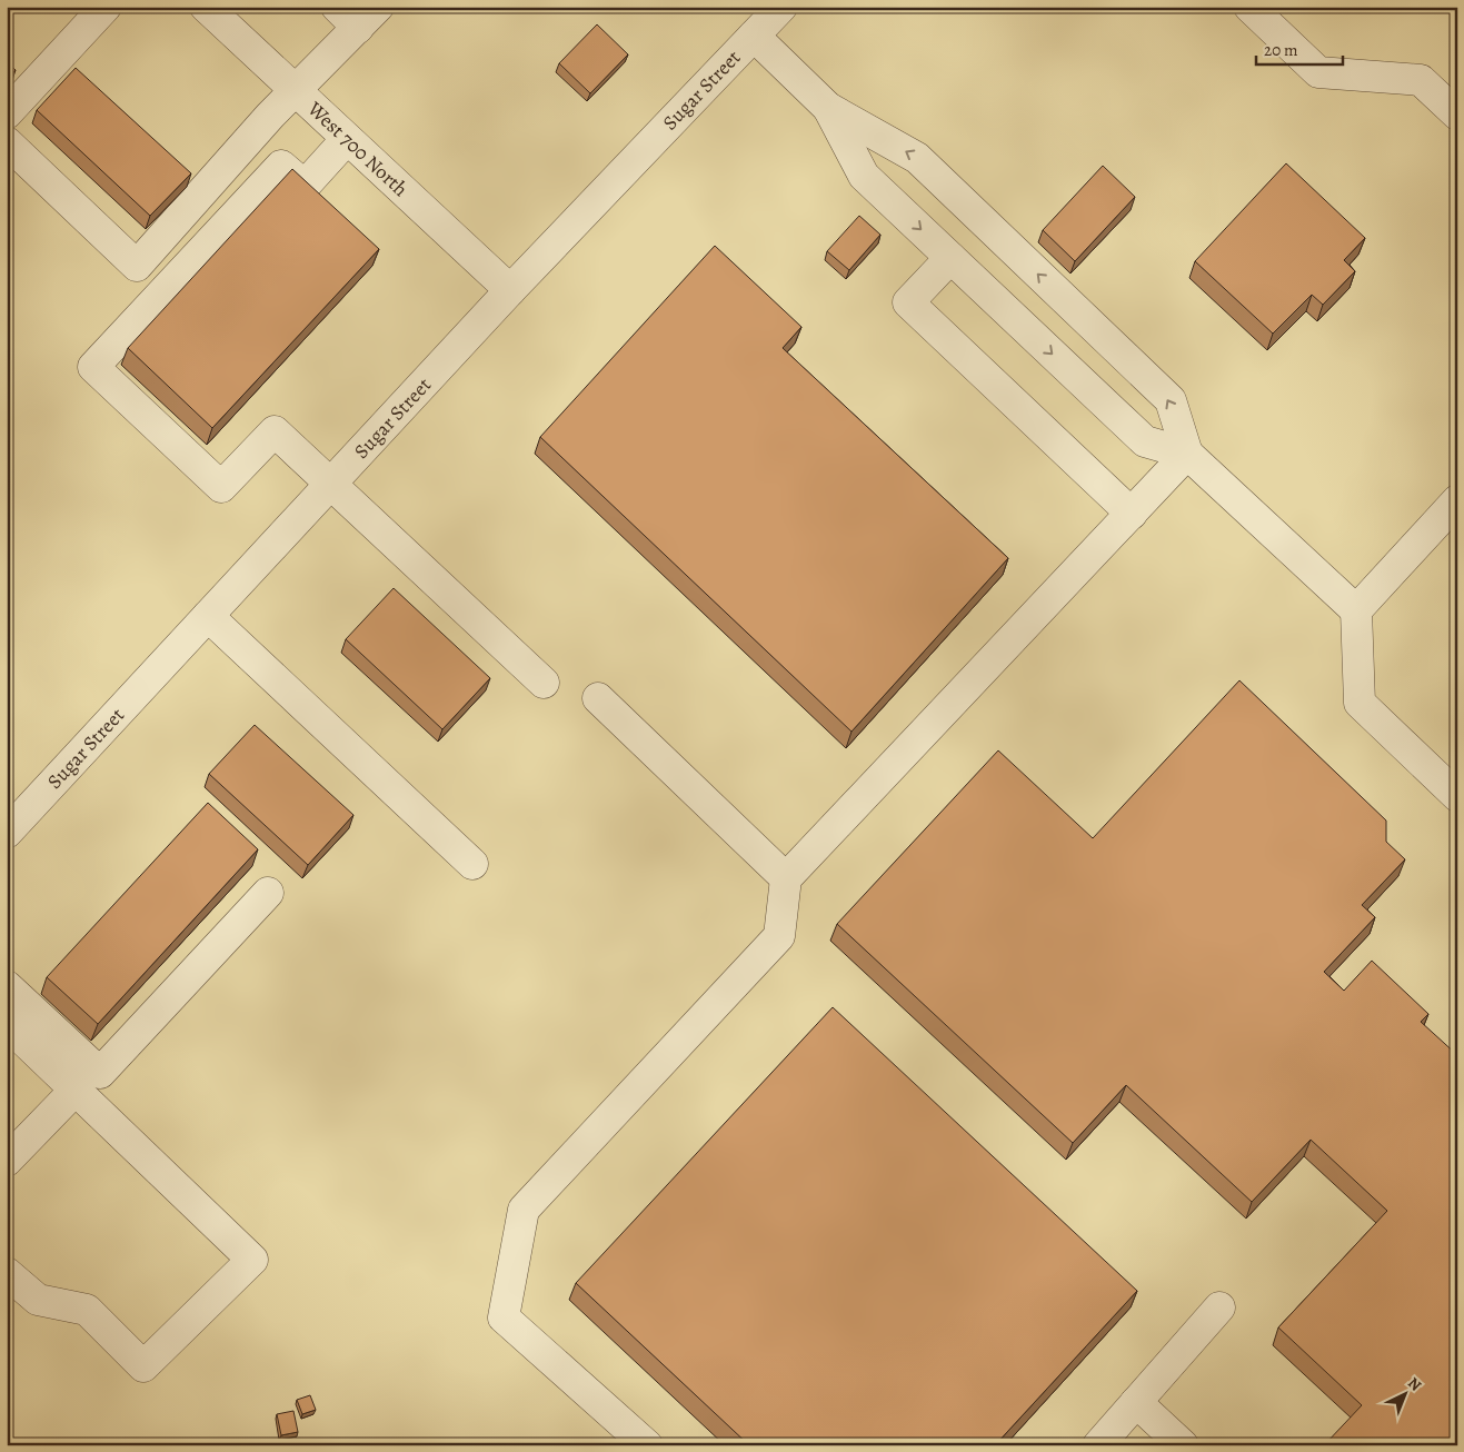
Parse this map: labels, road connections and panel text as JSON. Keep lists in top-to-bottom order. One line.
{"streets":{"street":["Sugar Street","West 700 North"]},"crossings":[["Sugar Street","West 700 North"]],"scale_bar":"20 m","north":"top right"}
